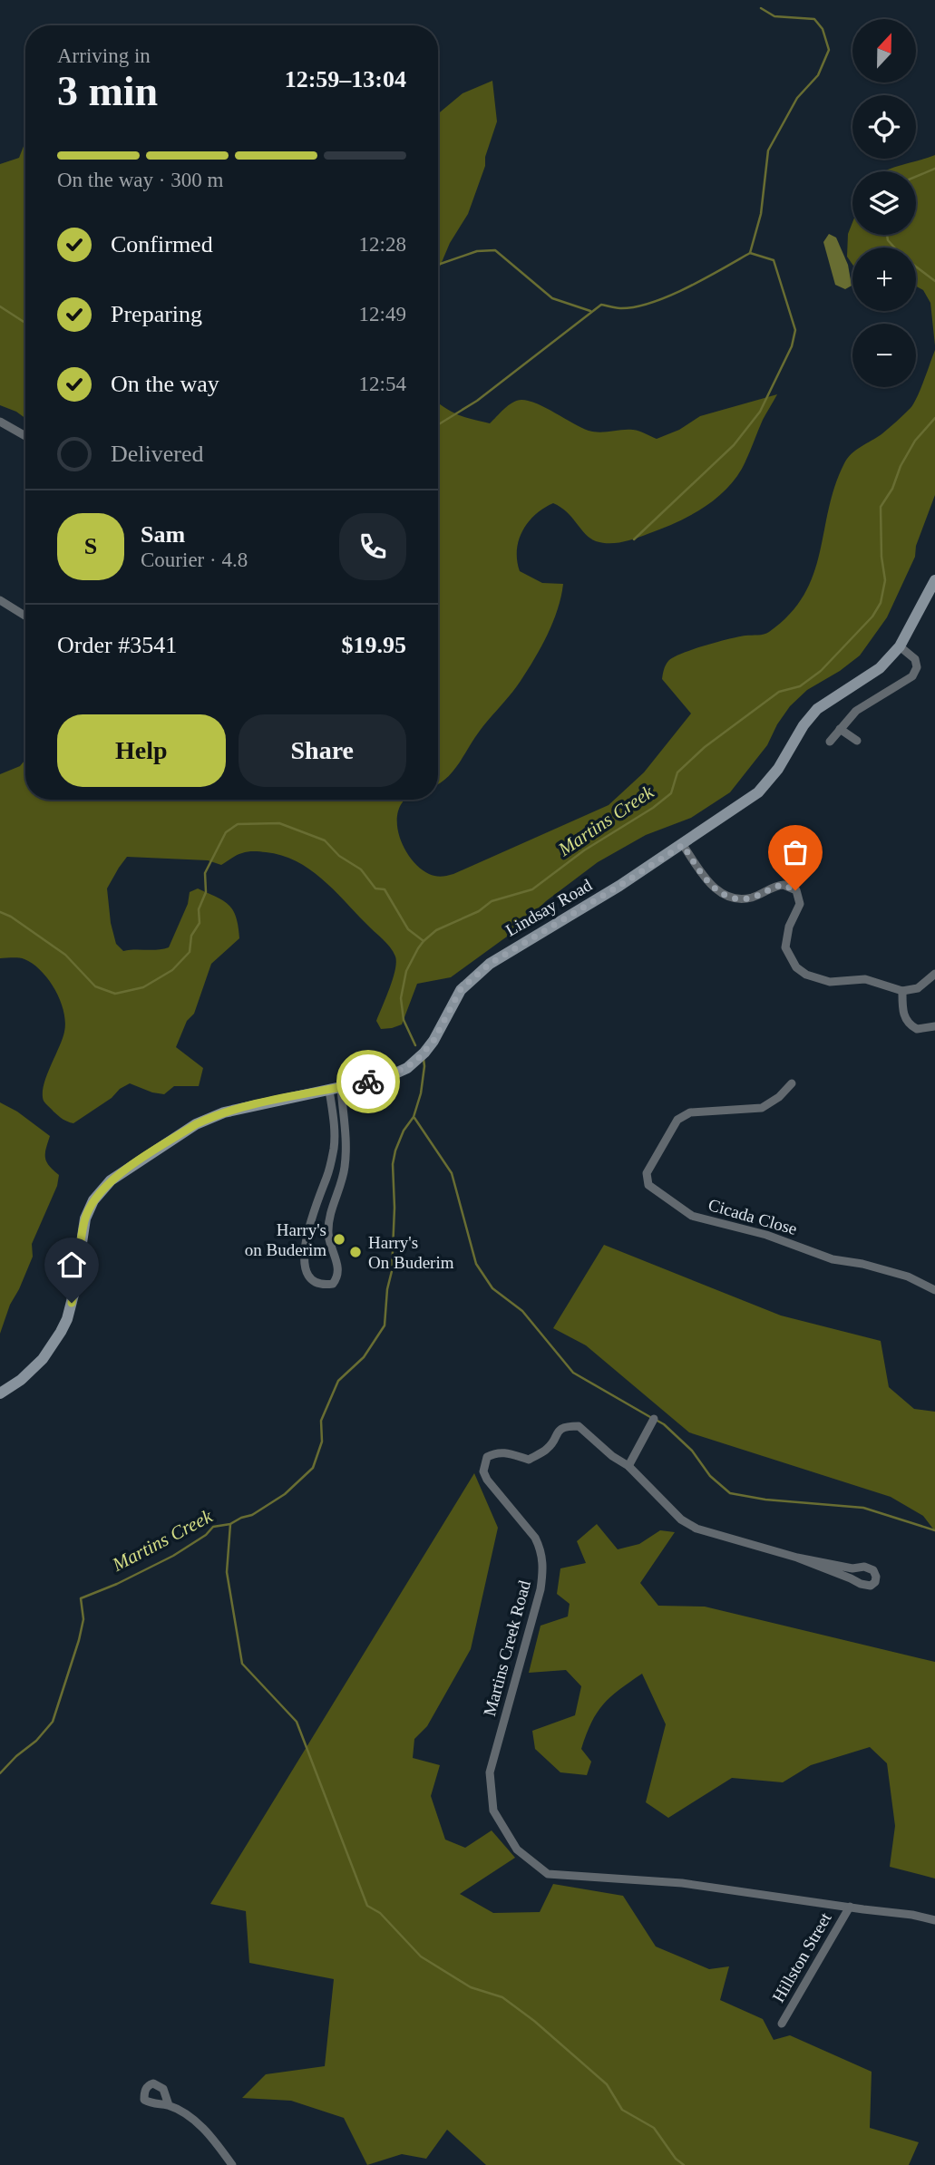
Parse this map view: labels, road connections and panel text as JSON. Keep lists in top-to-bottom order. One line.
{"streets":{"street":["Lindsay Road","Cicada Close","Martins Creek Road","Hillston Street"]},"crossings":[["Martins Creek Road","Hillston Street"]],"water":["Martins Creek"],"places":["Harry's on Buderim","Harry's On Buderim"],"north":"top","page":{"map_buttons":["+","−"],"heading":["3 min","Arriving in","12:59–13:04"],"panel":["Sam","Courier · 4.8","Order #3541","$19.95"],"bar":"On the way · 300 m","list":[["Confirmed","12:28"],["Preparing","12:49"],["On the way","12:54"],"Delivered"],"round":"S","buttons":["Help","Share"]}}
